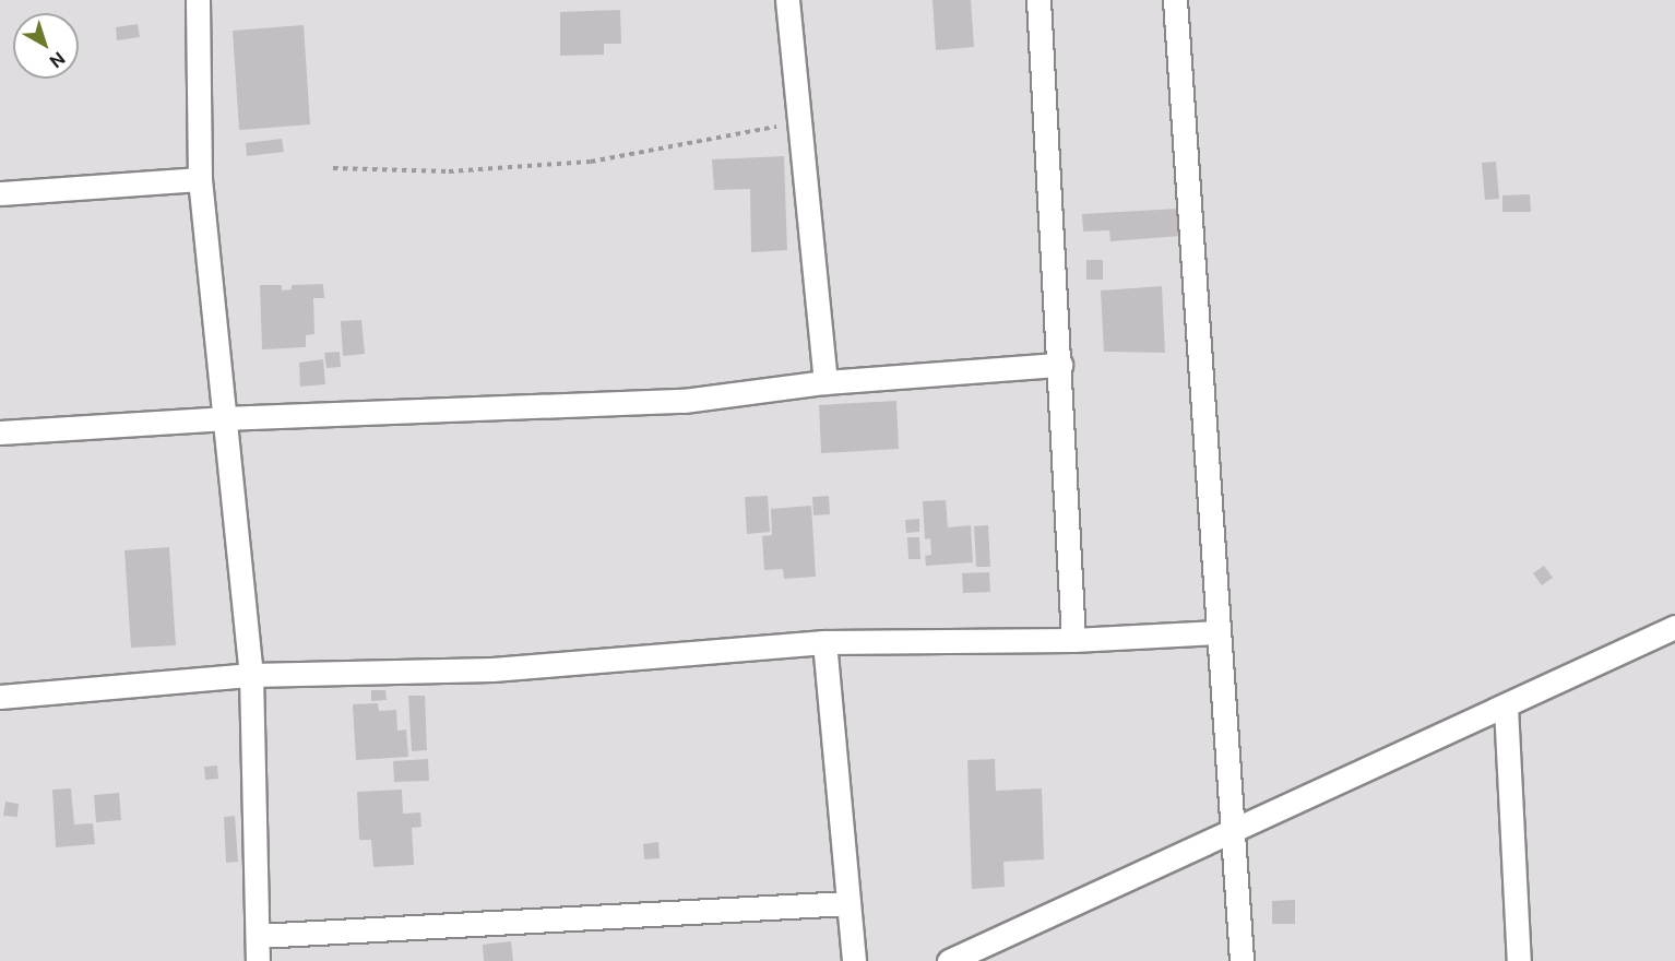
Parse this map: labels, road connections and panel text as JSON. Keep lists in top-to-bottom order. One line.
{"north":"bottom right"}
